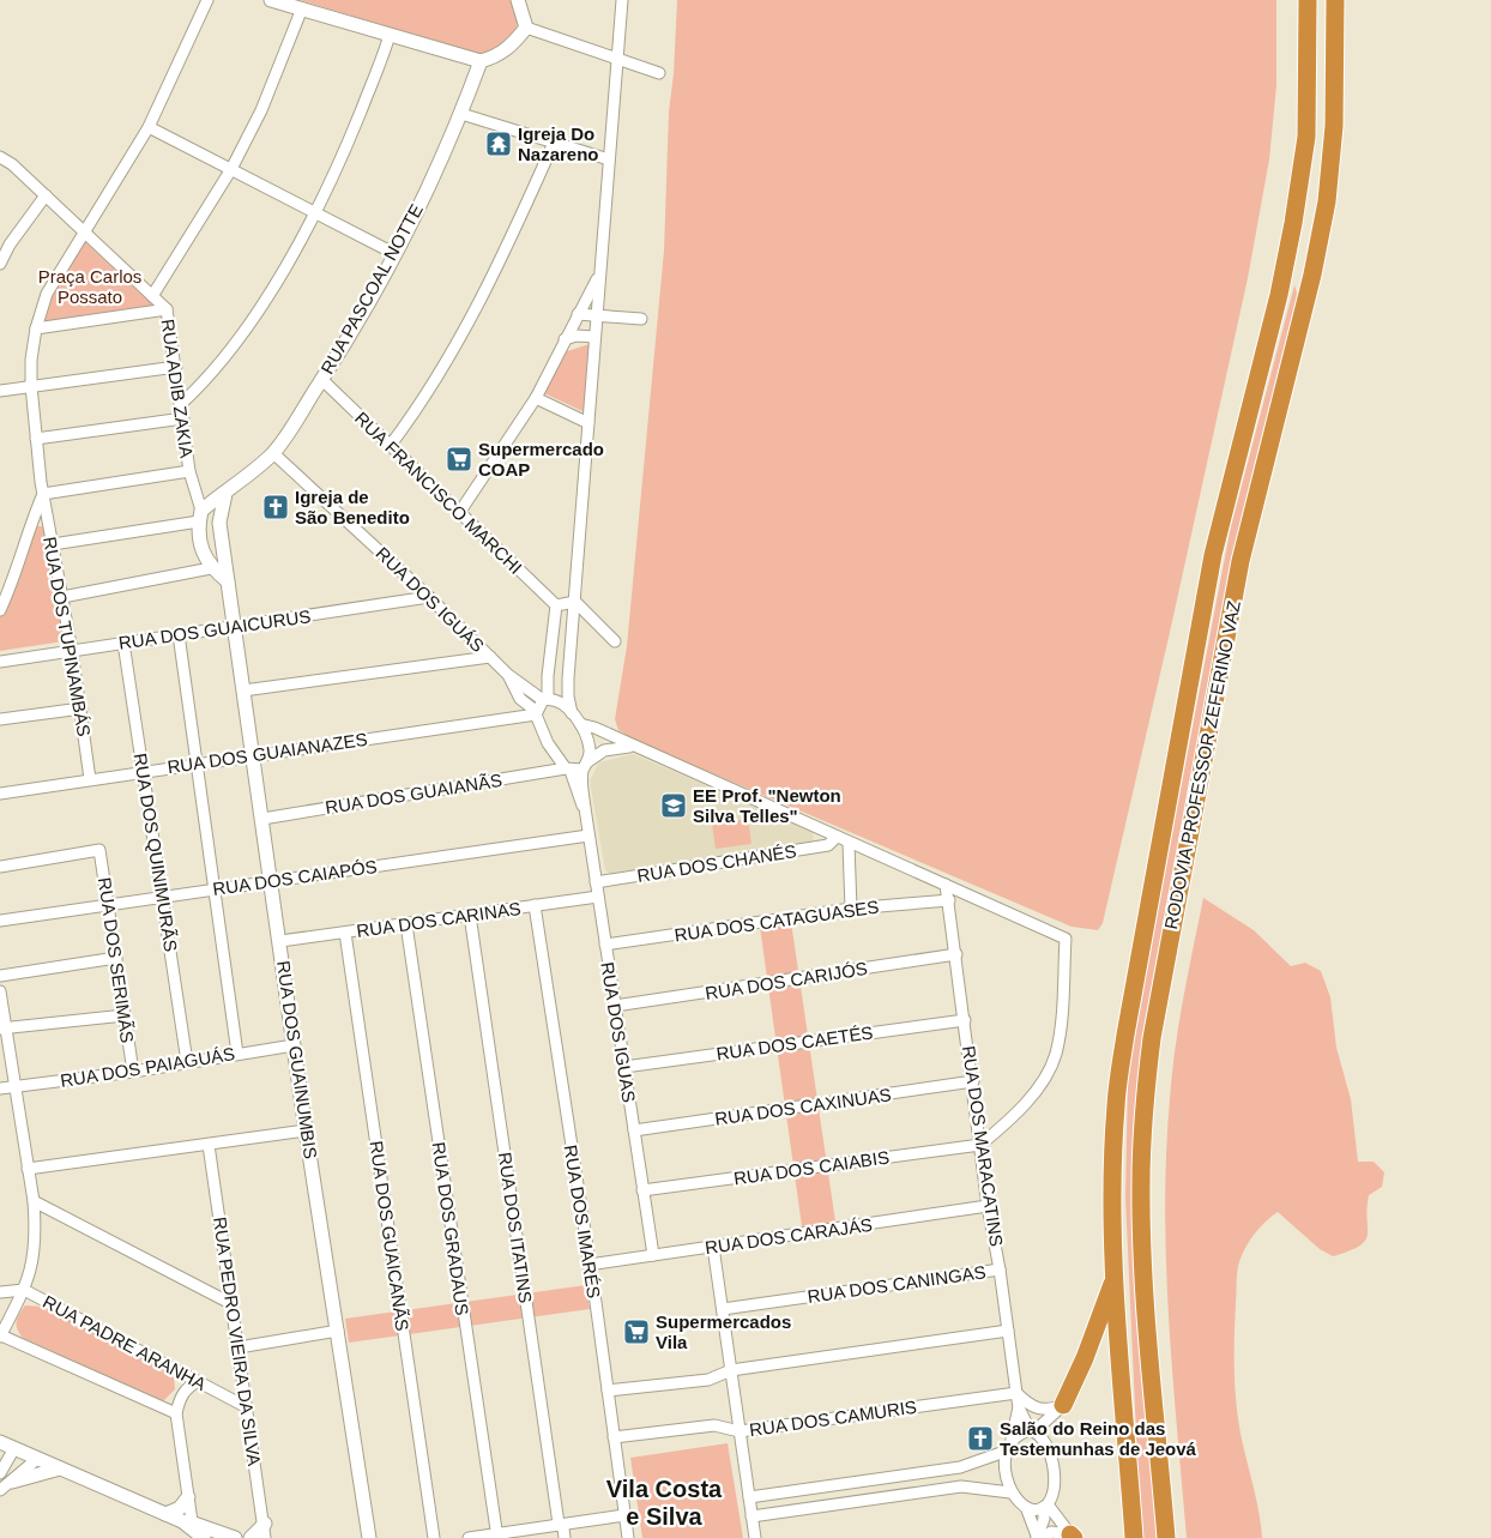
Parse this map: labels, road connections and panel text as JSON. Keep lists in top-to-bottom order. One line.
{"streets":{"highway":["RODOVIA PROFESSOR ZEFERINO VAZ"],"street":["RUA PASCOAL NOTTE","RUA ADIB ZAKIA","RUA FRANCISCO MARCHI","RUA DOS IGUÁS","RUA DOS GUAICURUS","RUA DOS TUPINAMBÁS","RUA DOS GUAIANAZES","RUA DOS GUAIANÃS","RUA DOS QUINIMURÃS","RUA DOS CHANÉS","RUA DOS CAIAPÓS","RUA DOS CARINAS","RUA DOS CATAGUASES","RUA DOS SERIMÃS","RUA DOS CARIJÓS","RUA DOS IGUAS","RUA DOS CAETÉS","RUA DOS GUAINUMBIS","RUA DOS PAIAGUÁS","RUA DOS CAXINUAS","RUA DOS MARACATINS","RUA DOS CAIABIS","RUA DOS IMARÉS","RUA DOS ITATINS","RUA DOS GRADAUS","RUA DOS GUAICANÃS","RUA DOS CARAJÁS","RUA DOS CANINGAS","RUA PEDRO VIEIRA DA SILVA","RUA PADRE ARANHA","RUA DOS CAMURIS"]},"crossings":[["RUA PASCOAL NOTTE","RUA FRANCISCO MARCHI"],["RUA PASCOAL NOTTE","RUA DOS IGUÁS"],["RUA PASCOAL NOTTE","RUA DOS GUAINUMBIS"],["RUA ADIB ZAKIA","RUA DOS TUPINAMBÁS"],["RUA DOS IGUÁS","RUA DOS GUAICURUS"],["RUA DOS IGUÁS","RUA DOS GUAIANAZES"],["RUA DOS IGUÁS","RUA DOS IGUAS"],["RUA DOS GUAICURUS","RUA DOS TUPINAMBÁS"],["RUA DOS GUAICURUS","RUA DOS QUINIMURÃS"],["RUA DOS GUAICURUS","RUA DOS GUAINUMBIS"],["RUA DOS TUPINAMBÁS","RUA DOS GUAIANAZES"],["RUA DOS GUAIANAZES","RUA DOS QUINIMURÃS"],["RUA DOS GUAIANAZES","RUA DOS IGUAS"],["RUA DOS GUAIANAZES","RUA DOS GUAINUMBIS"],["RUA DOS GUAIANÃS","RUA DOS IGUAS"],["RUA DOS GUAIANÃS","RUA DOS GUAINUMBIS"],["RUA DOS QUINIMURÃS","RUA DOS CAIAPÓS"],["RUA DOS QUINIMURÃS","RUA DOS PAIAGUÁS"],["RUA DOS CHANÉS","RUA DOS IGUAS"],["RUA DOS CAIAPÓS","RUA DOS SERIMÃS"],["RUA DOS CAIAPÓS","RUA DOS IGUAS"],["RUA DOS CAIAPÓS","RUA DOS GUAINUMBIS"],["RUA DOS CARINAS","RUA DOS IGUAS"],["RUA DOS CARINAS","RUA DOS GUAINUMBIS"],["RUA DOS CARINAS","RUA DOS IMARÉS"],["RUA DOS CARINAS","RUA DOS ITATINS"],["RUA DOS CARINAS","RUA DOS GRADAUS"],["RUA DOS CARINAS","RUA DOS GUAICANÃS"],["RUA DOS CATAGUASES","RUA DOS IGUAS"],["RUA DOS CATAGUASES","RUA DOS MARACATINS"],["RUA DOS SERIMÃS","RUA DOS PAIAGUÁS"],["RUA DOS CARIJÓS","RUA DOS IGUAS"],["RUA DOS CARIJÓS","RUA DOS MARACATINS"],["RUA DOS IGUAS","RUA DOS CAETÉS"],["RUA DOS IGUAS","RUA DOS CAXINUAS"],["RUA DOS IGUAS","RUA DOS CAIABIS"],["RUA DOS IGUAS","RUA DOS CARAJÁS"],["RUA DOS CAETÉS","RUA DOS MARACATINS"],["RUA DOS GUAINUMBIS","RUA DOS PAIAGUÁS"],["RUA DOS CAXINUAS","RUA DOS MARACATINS"],["RUA DOS MARACATINS","RUA DOS CAIABIS"],["RUA DOS MARACATINS","RUA DOS CARAJÁS"],["RUA DOS MARACATINS","RUA DOS CANINGAS"],["RUA DOS MARACATINS","RUA DOS CAMURIS"],["RUA DOS IMARÉS","RUA DOS CARAJÁS"],["RUA DOS IMARÉS","RUA DOS CAMURIS"],["RUA PEDRO VIEIRA DA SILVA","RUA PADRE ARANHA"]],"districts":["Vila Costa e Silva"],"parks":["Praça Carlos Possato"],"places":{"temple":["Igreja Do Nazareno"],"supermarket":["Supermercado COAP","Supermercados Vila"],"church":["Igreja de São Benedito","Salão do Reino das Testemunhas de Jeová"],"school or university":["EE Prof. \"Newton Silva Telles\""]}}
